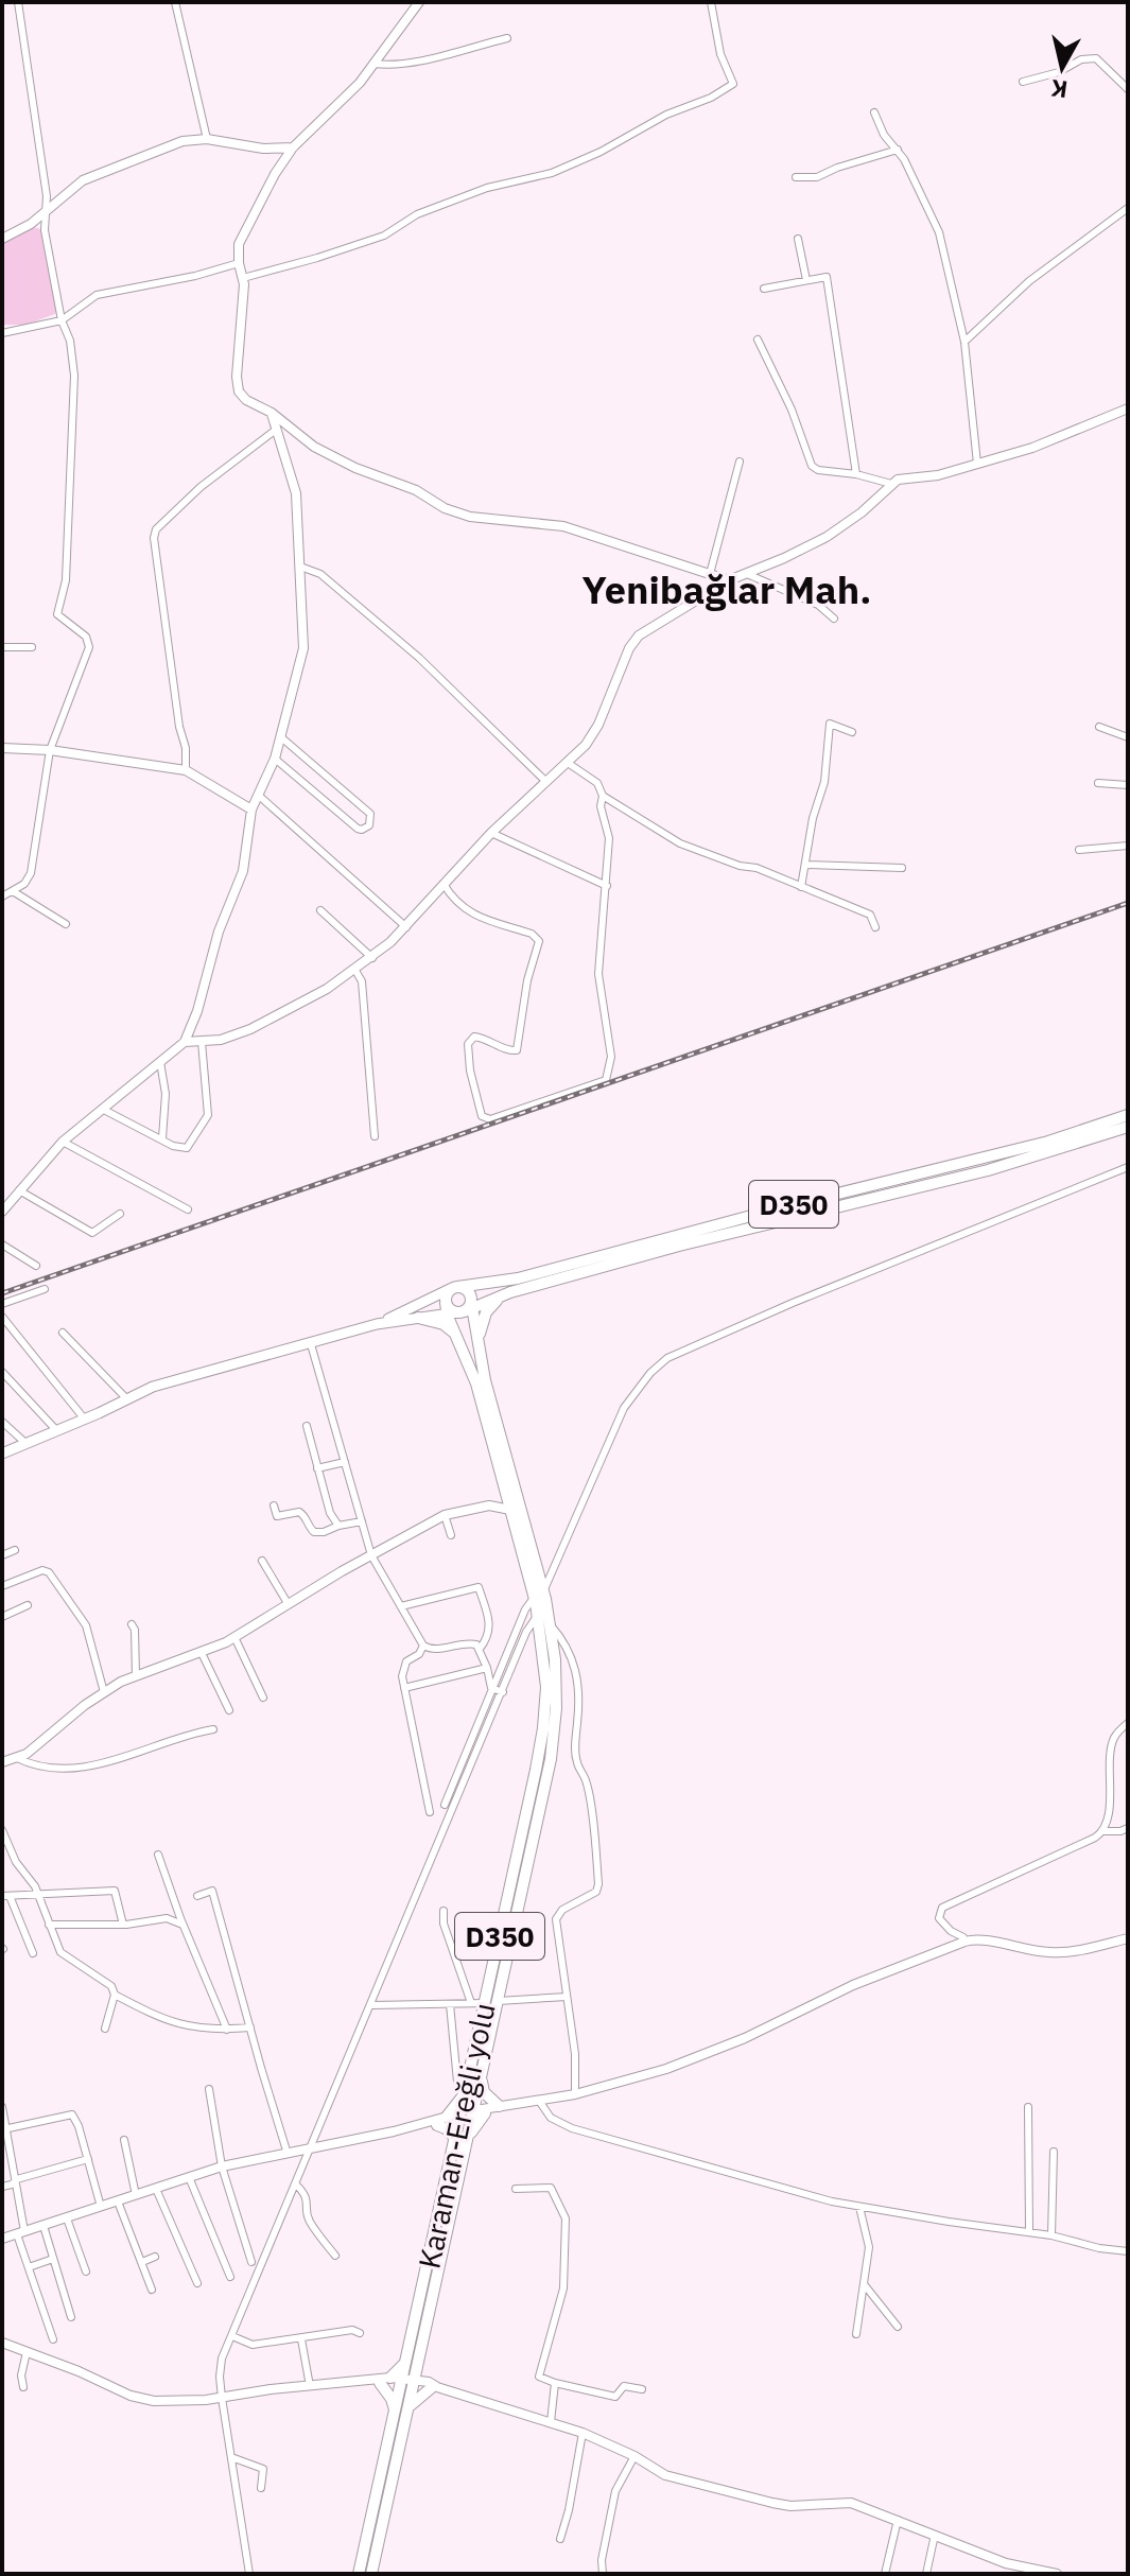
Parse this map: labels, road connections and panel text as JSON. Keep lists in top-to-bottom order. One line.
{"streets":{"highway":["D350","Karaman-Ereğli yolu"]},"crossings":[["D350","Karaman-Ereğli yolu"]],"districts":["Yenibağlar Mah."],"north":"bottom"}
